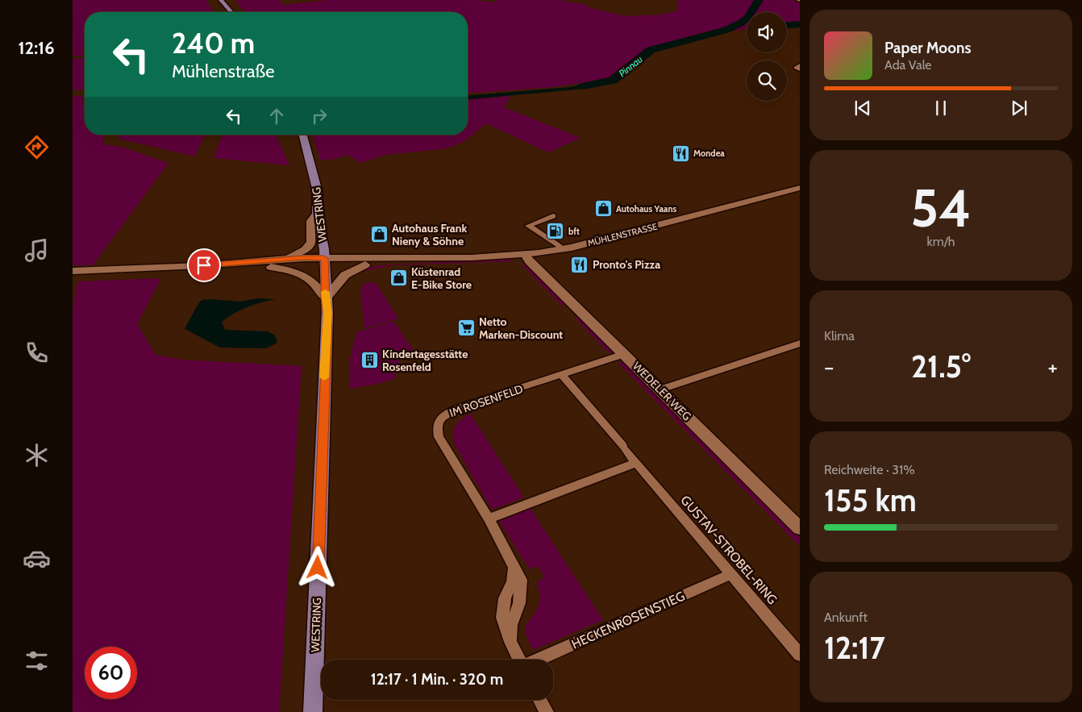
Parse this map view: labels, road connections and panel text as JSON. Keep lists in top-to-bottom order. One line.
{"streets":{"main road":["WESTRING","MÜHLENSTRASSE","WEDELER WEG"],"street":["IM ROSENFELD","GUSTAV-STROBEL-RING","HECKENROSENSTIEG"]},"crossings":[["WESTRING","MÜHLENSTRASSE"],["MÜHLENSTRASSE","WEDELER WEG"],["WEDELER WEG","IM ROSENFELD"],["IM ROSENFELD","GUSTAV-STROBEL-RING"],["GUSTAV-STROBEL-RING","HECKENROSENSTIEG"]],"water":["Pinnau"],"places":{"restaurant":["Mondea","Pronto's Pizza"],"shop":["Autohaus Yaans","Autohaus Frank Nieny & Söhne","Küstenrad E-Bike Store"],"fuel station":["bft"],"supermarket":["Netto Marken-Discount"],"building":["Kindertagesstätte Rosenfeld"]},"page":{"tabs":"12:16","turn":["240 m","Mühlenstraße"],"song":["Paper Moons","Ada Vale"],"tile":[["54","km/h"],"Klima",["Reichweite · 31%","155 km"],["Ankunft","12:17"]],"heat":["−","21.5°","+"],"limit":"60","trip":"12:17 · 1 Min. · 320 m"}}
